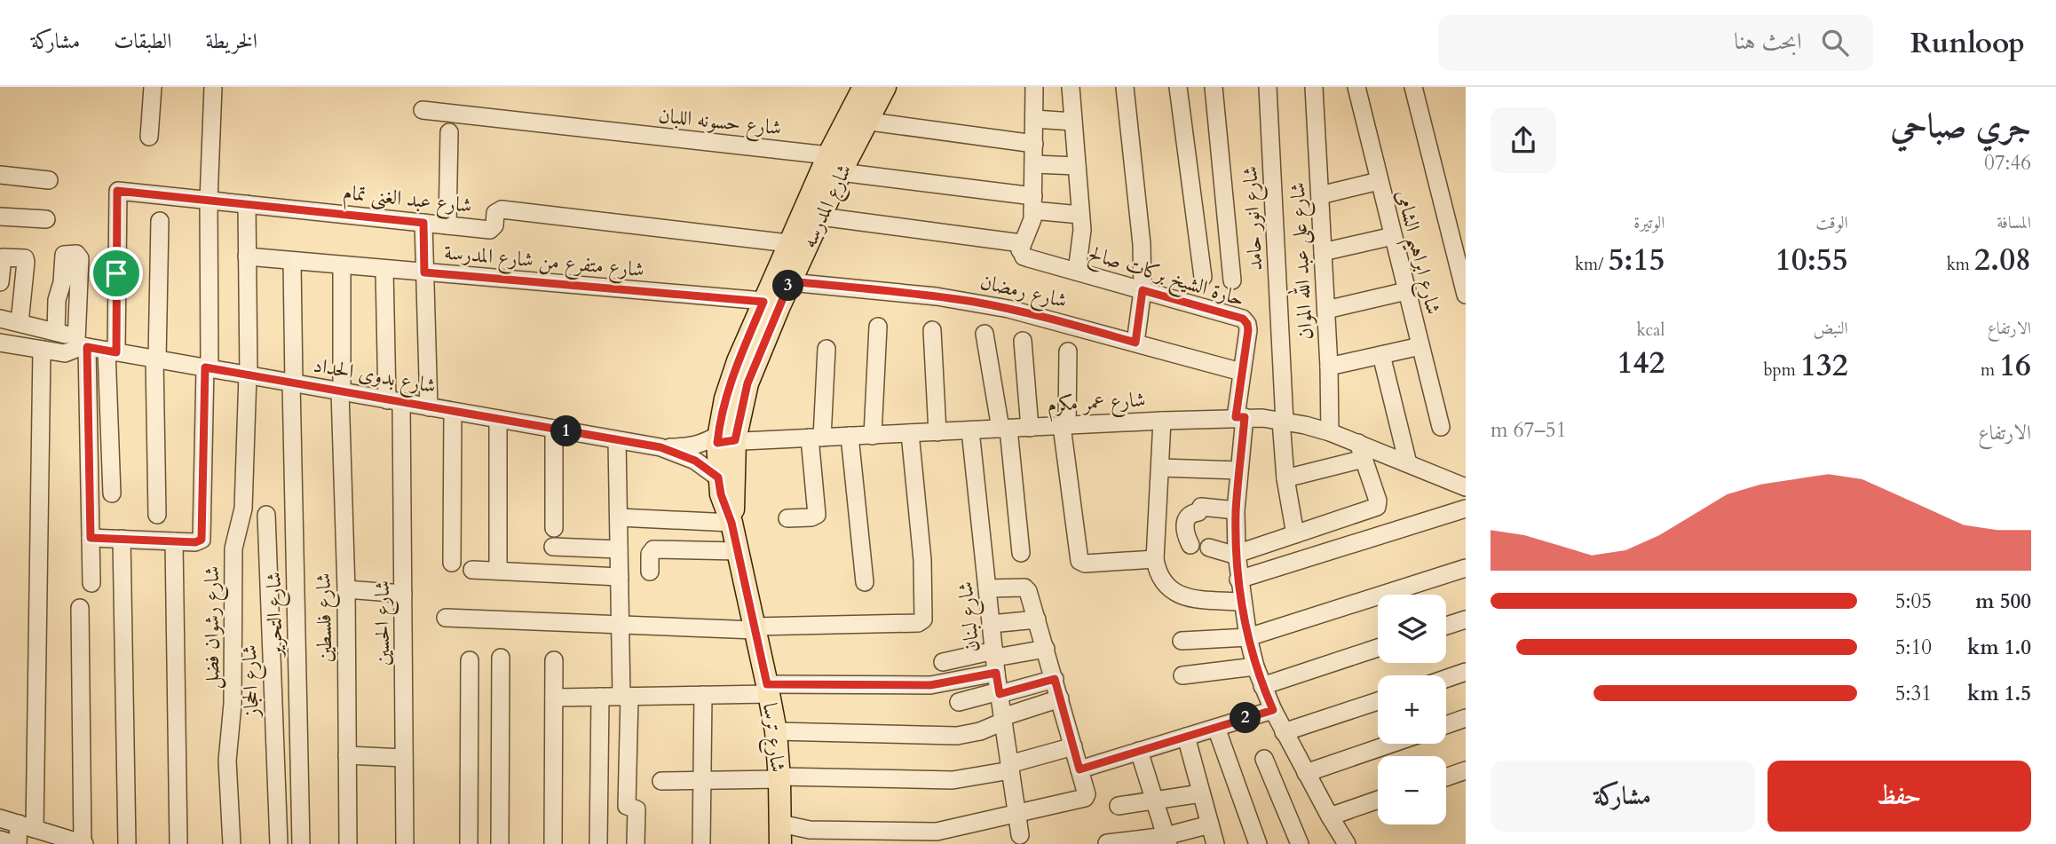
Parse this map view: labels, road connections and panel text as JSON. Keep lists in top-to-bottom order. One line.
{"streets":{"main road":["شارع المدرسه","شارع ترسا"],"street":["شارع حسونه اللبان","شارع عبد الغنى تمام","شارع انور حامد","شارع ابراهيم الشامى","شارع متفرع من شارع المدرسة","شارع على عبد الله الموان","حارة الشيخ بركات صالح","شارع رمضان","شارع بدوى الحداد","شارع عمر مكرم","شارع التحرير","شارع لبنان","شارع فلسطين","شارع الحسين","شارع رشوان فضل","شارع الحجاز"]},"crossings":[["شارع حسونه اللبان","شارع المدرسه"],["شارع عبد الغنى تمام","شارع المدرسه"],["شارع عبد الغنى تمام","شارع بدوى الحداد"],["شارع عبد الغنى تمام","شارع رشوان فضل"],["شارع المدرسه","شارع متفرع من شارع المدرسة"],["شارع المدرسه","حارة الشيخ بركات صالح"],["شارع المدرسه","شارع رمضان"],["شارع المدرسه","شارع بدوى الحداد"],["شارع المدرسه","شارع عمر مكرم"],["شارع المدرسه","شارع ترسا"],["شارع انور حامد","شارع عمر مكرم"],["شارع متفرع من شارع المدرسة","شارع التحرير"],["شارع متفرع من شارع المدرسة","شارع فلسطين"],["شارع متفرع من شارع المدرسة","شارع الحسين"],["شارع متفرع من شارع المدرسة","شارع رشوان فضل"],["شارع على عبد الله الموان","شارع عمر مكرم"],["حارة الشيخ بركات صالح","شارع رمضان"],["حارة الشيخ بركات صالح","شارع عمر مكرم"],["شارع بدوى الحداد","شارع عمر مكرم"],["شارع بدوى الحداد","شارع التحرير"],["شارع بدوى الحداد","شارع فلسطين"],["شارع بدوى الحداد","شارع الحسين"],["شارع بدوى الحداد","شارع رشوان فضل"],["شارع عمر مكرم","شارع لبنان"]],"page":{"header":"Runloop","search":"ابحث هنا","nav":["الخريطة","الطبقات","مشاركة"],"heading":["جري صباحي","07:46"],"stats":[["المسافة","2.08 km"],["الوقت","10:55"],["الوتيرة","5:15 /km"],["الارتفاع","16 m"],["النبض","132 bpm"],["kcal","142"]],"pins":["3","1","2"],"chart":["الارتفاع","51–67 m"],"list":[{"name":"500 m","note":"5:05"},{"name":"1.0 km","note":"5:10"},{"name":"1.5 km","note":"5:31"}],"map_buttons":["+","−"],"buttons":["حفظ","مشاركة"]}}
